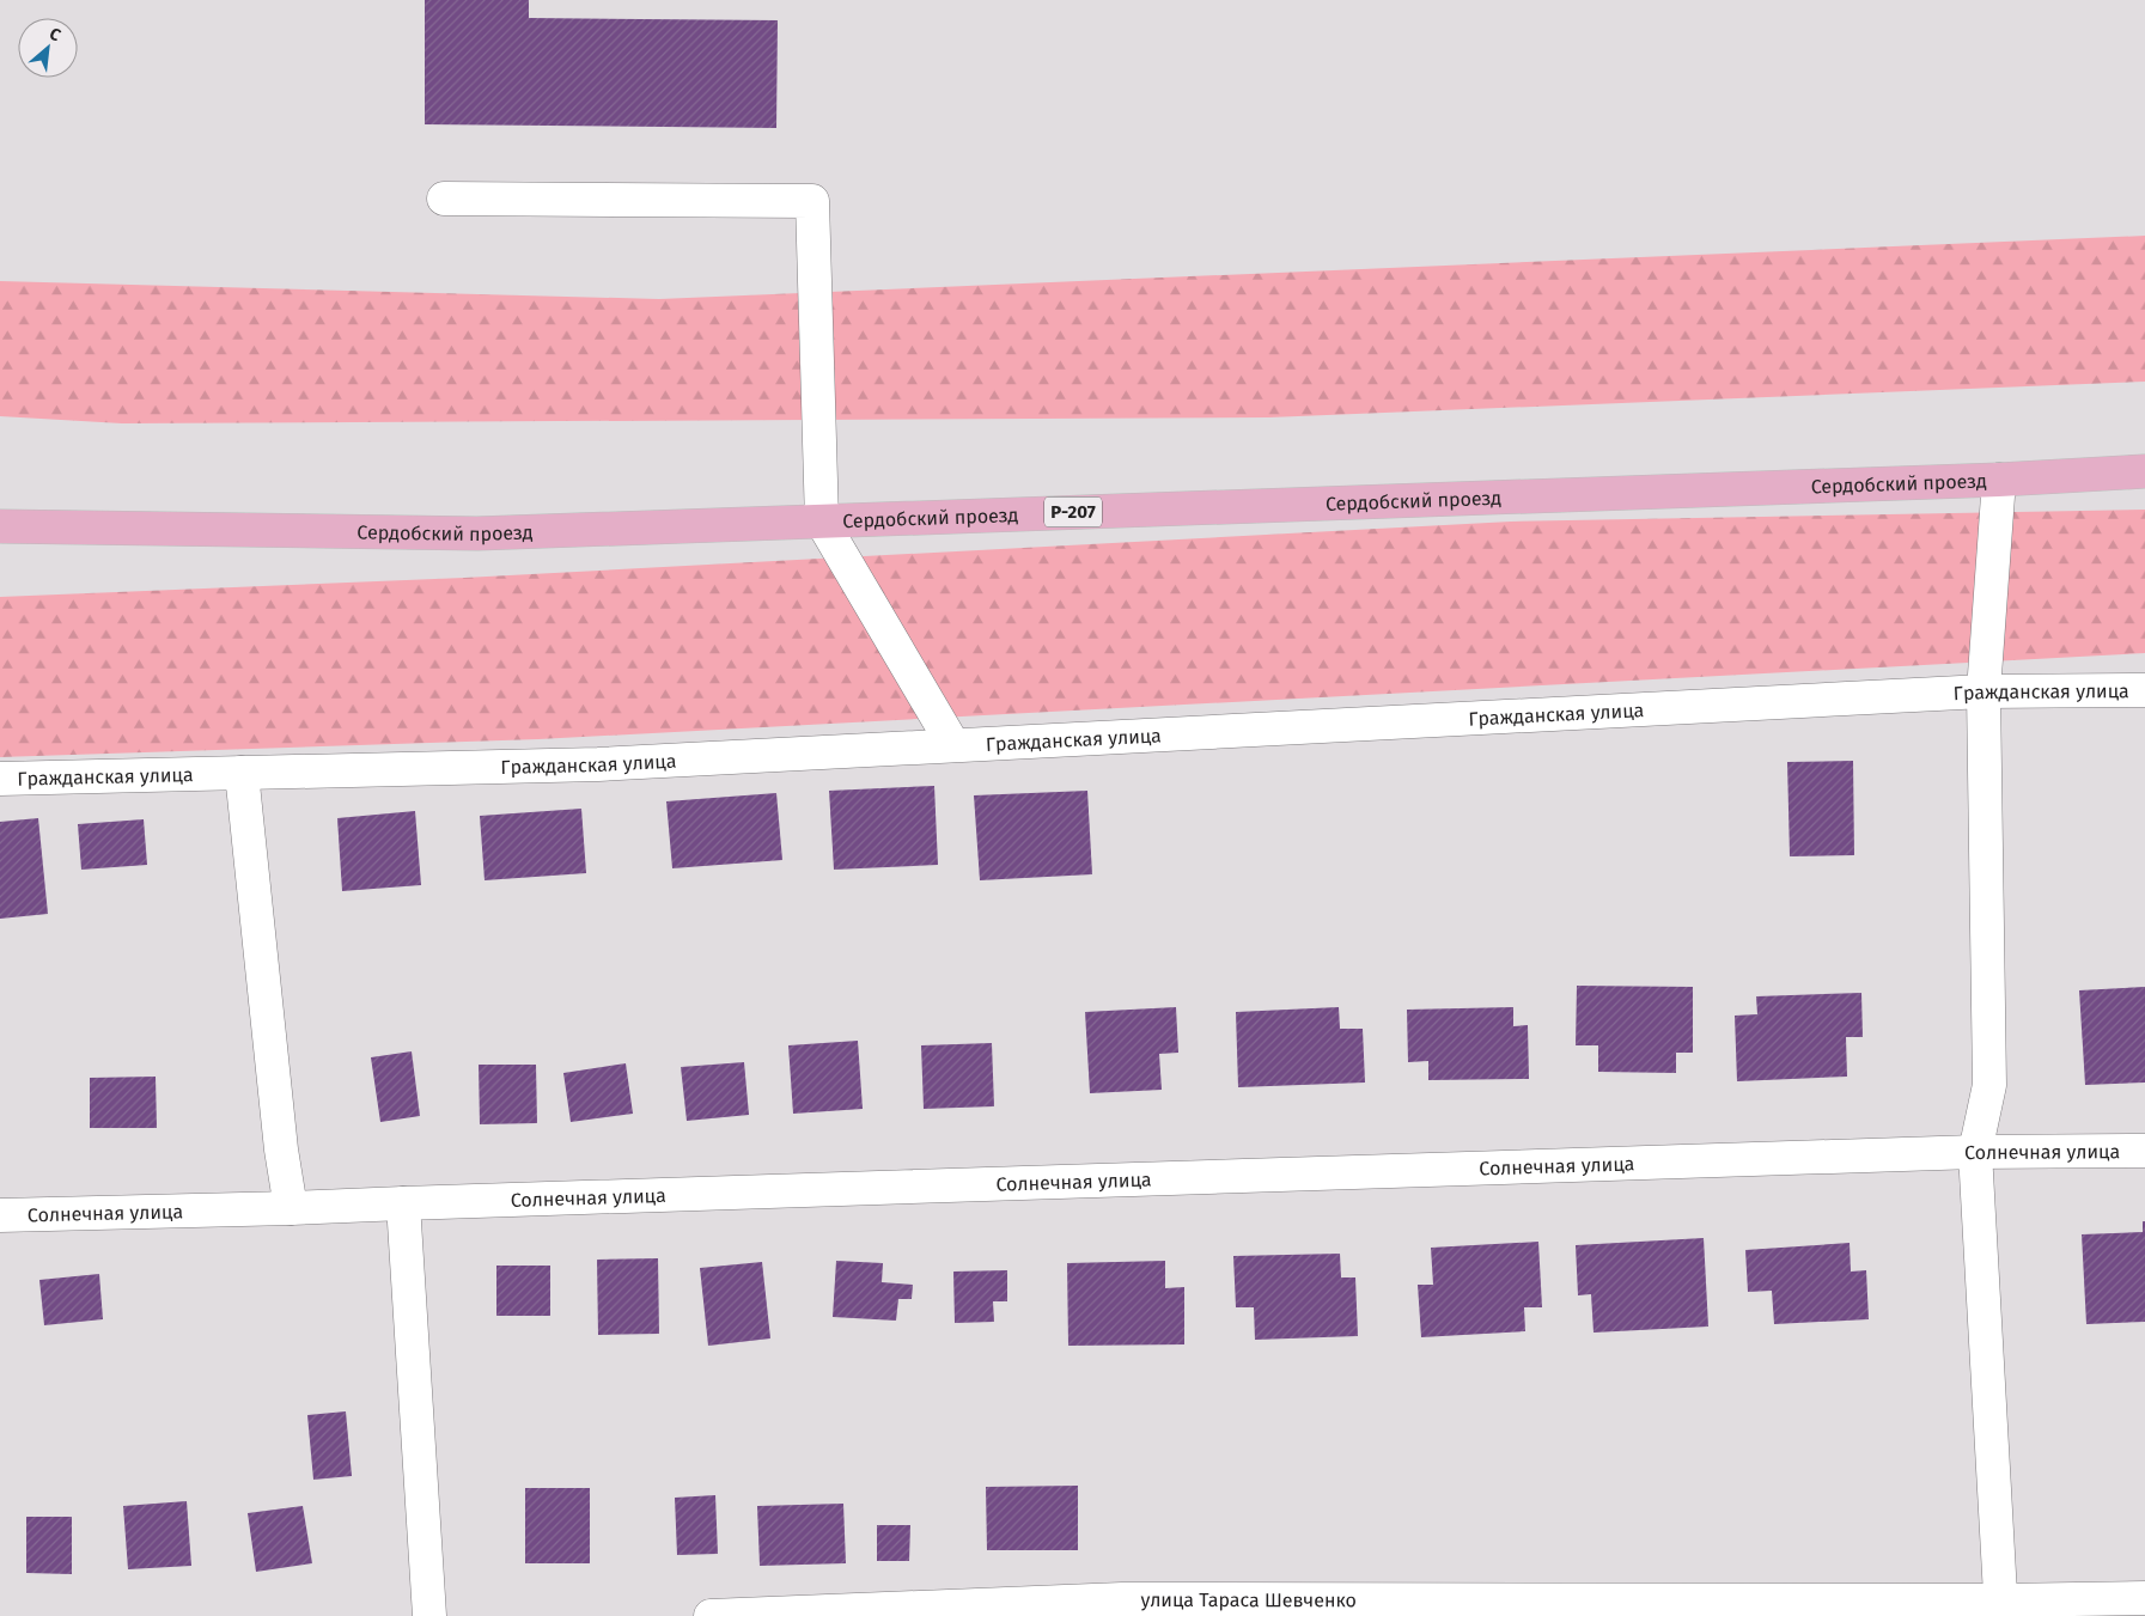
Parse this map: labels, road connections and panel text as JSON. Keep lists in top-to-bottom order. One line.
{"streets":{"main road":["Сердобский проезд","Р-207"],"street":["Гражданская улица","Солнечная улица","улица Тараса Шевченко"]},"north":"top right"}
